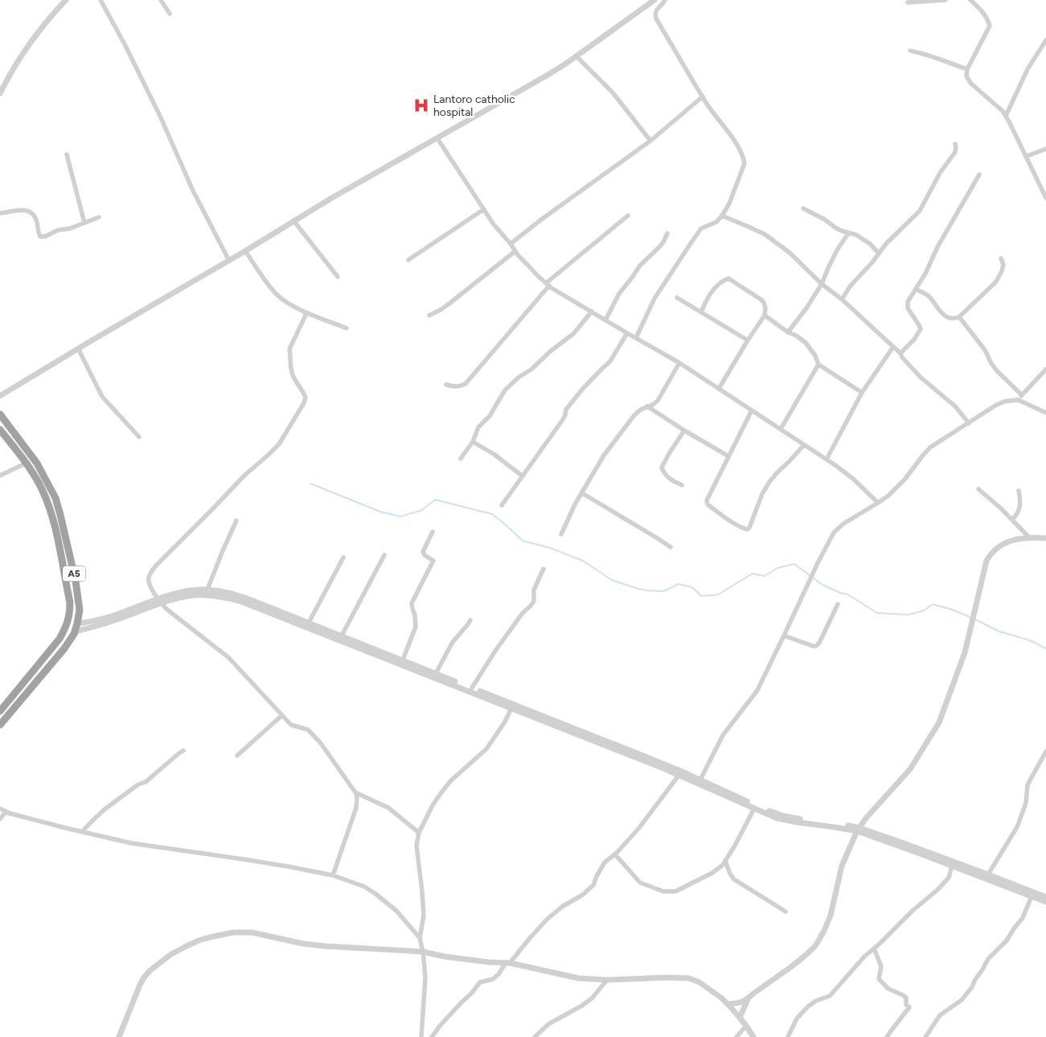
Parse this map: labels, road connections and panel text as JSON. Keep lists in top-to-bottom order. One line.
{"streets":{"highway":["A5"]},"places":{"hospital":["Lantoro catholic hospital"]}}
